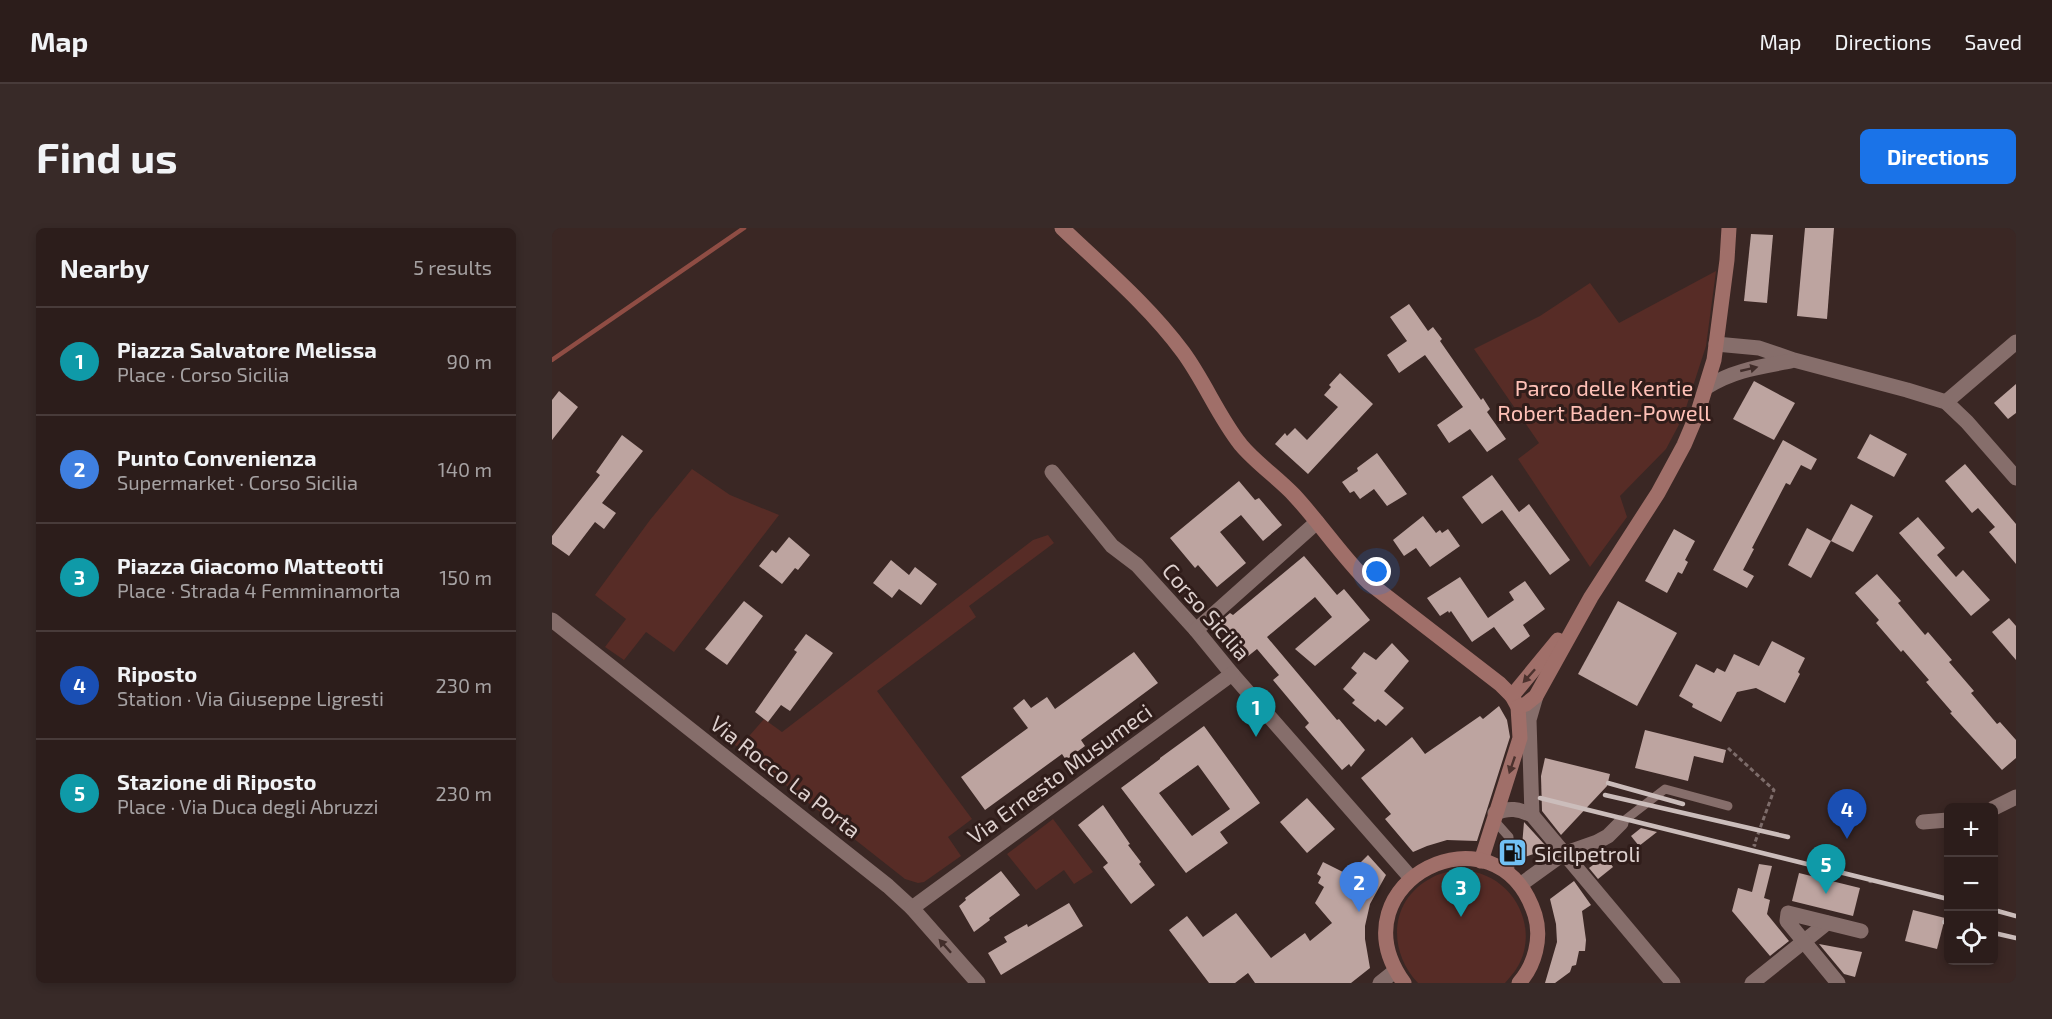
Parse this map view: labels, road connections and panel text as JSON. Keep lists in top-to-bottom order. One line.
{"streets":{"street":["Corso Sicilia","Via Ernesto Musumeci","Via Rocco La Porta"]},"crossings":[["Corso Sicilia","Via Ernesto Musumeci"],["Via Ernesto Musumeci","Via Rocco La Porta"]],"parks":["Parco delle Kentie Robert Baden-Powell"],"places":{"fuel station":["Sicilpetroli"]},"page":{"header":"Map","nav":["Map","Directions","Saved"],"buttons":"Directions","title":"Find us","heading":["Nearby","5 results"],"list":[{"mark":"1","name":"Piazza Salvatore Melissa","note":"Place · Corso Sicilia","value":"90 m"},{"mark":"2","name":"Punto Convenienza","note":"Supermarket · Corso Sicilia","value":"140 m"},{"mark":"3","name":"Piazza Giacomo Matteotti","note":"Place · Strada 4 Femminamorta","value":"150 m"},{"mark":"4","name":"Riposto","note":"Station · Via Giuseppe Ligresti","value":"230 m"},{"mark":"5","name":"Stazione di Riposto","note":"Place · Via Duca degli Abruzzi","value":"230 m"}],"pins":["1","4","5","2","3"],"map_buttons":["+","−"]}}
